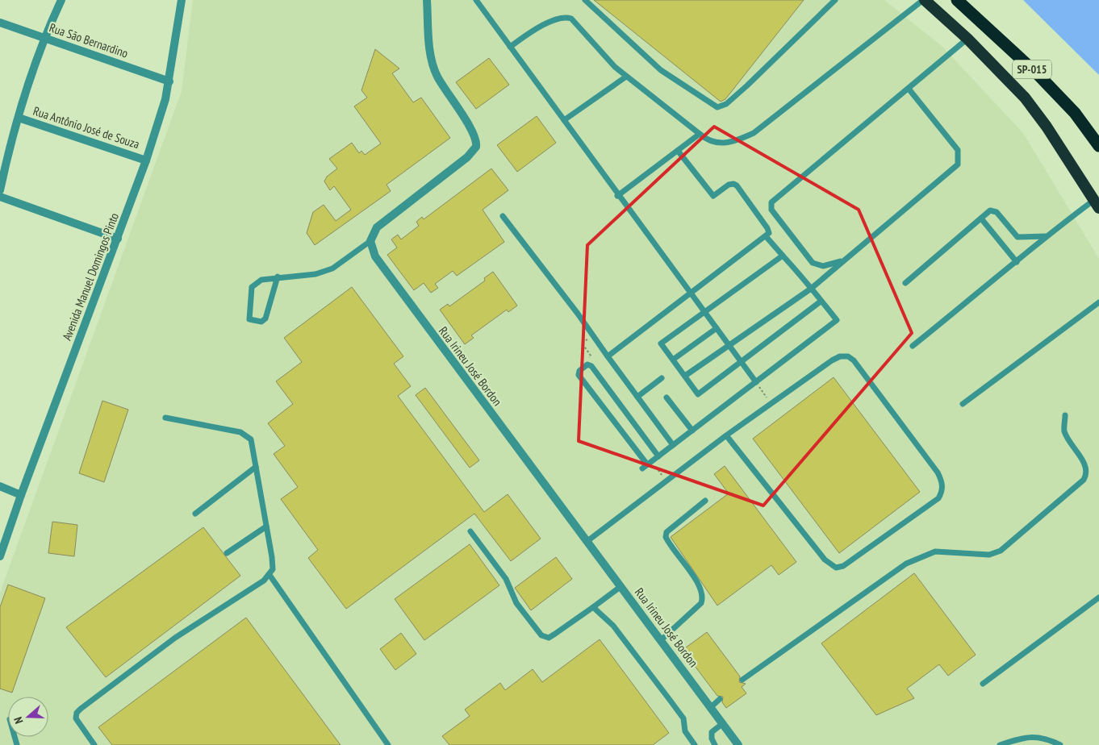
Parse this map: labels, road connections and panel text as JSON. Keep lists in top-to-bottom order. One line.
{"streets":{"highway":["SP-015"],"street":["Rua São Bernardino","Rua Antônio José de Souza","Avenida Manuel Domingos Pinto","Rua Irineu José Bordon"]},"crossings":[["Rua São Bernardino","Avenida Manuel Domingos Pinto"],["Rua Antônio José de Souza","Avenida Manuel Domingos Pinto"]],"north":"left"}
